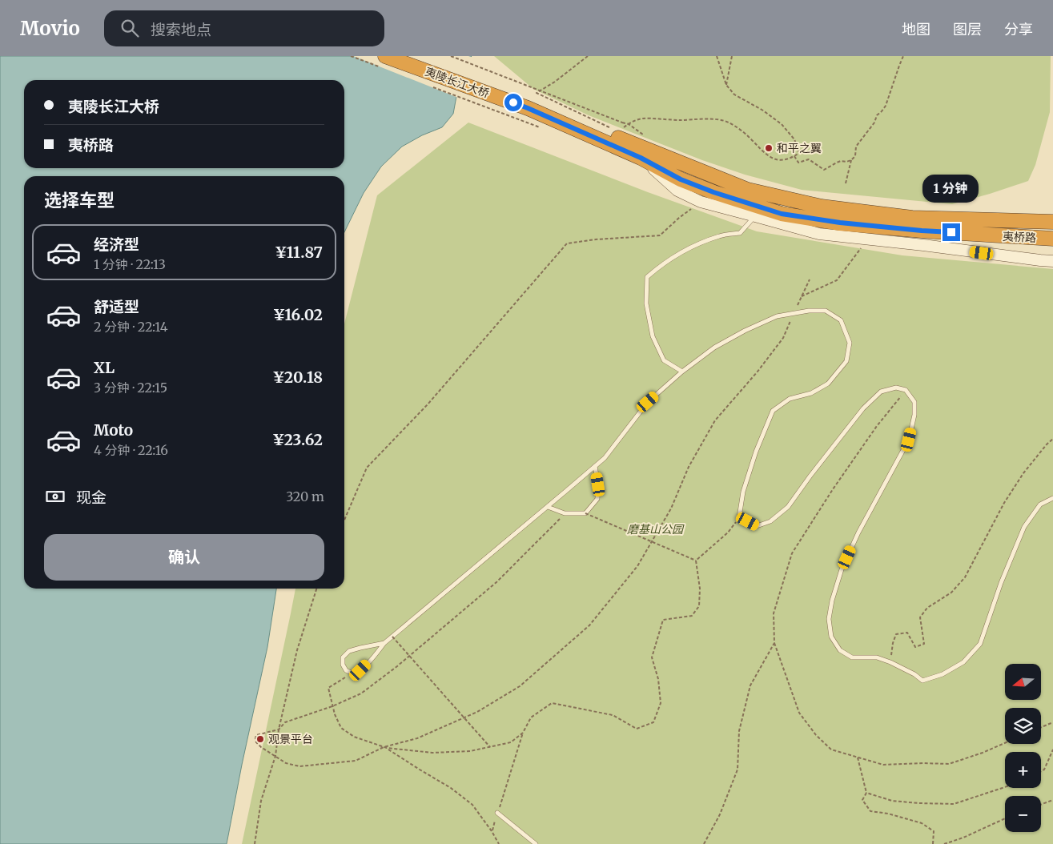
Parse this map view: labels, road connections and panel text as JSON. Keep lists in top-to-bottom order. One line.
{"streets":{"highway":["夷陵长江大桥","夷桥路"]},"crossings":[["夷陵长江大桥","夷桥路"]],"parks":["磨基山公园"],"places":["和平之翼","观景平台"],"north":"left","page":{"header":"Movio","search":"搜索地点","nav":["地图","图层","分享"],"banner":["夷陵长江大桥","夷桥路"],"bubble":"1 分钟","heading":"选择车型","list":[{"name":"经济型","note":"1 分钟 · 22:13","value":"¥11.87"},{"name":"舒适型","note":"2 分钟 · 22:14","value":"¥16.02"},{"name":"XL","note":"3 分钟 · 22:15","value":"¥20.18"},{"name":"Moto","note":"4 分钟 · 22:16","value":"¥23.62"}],"pay":["现金","320 m"],"buttons":"确认","map_buttons":["+","−"]}}
